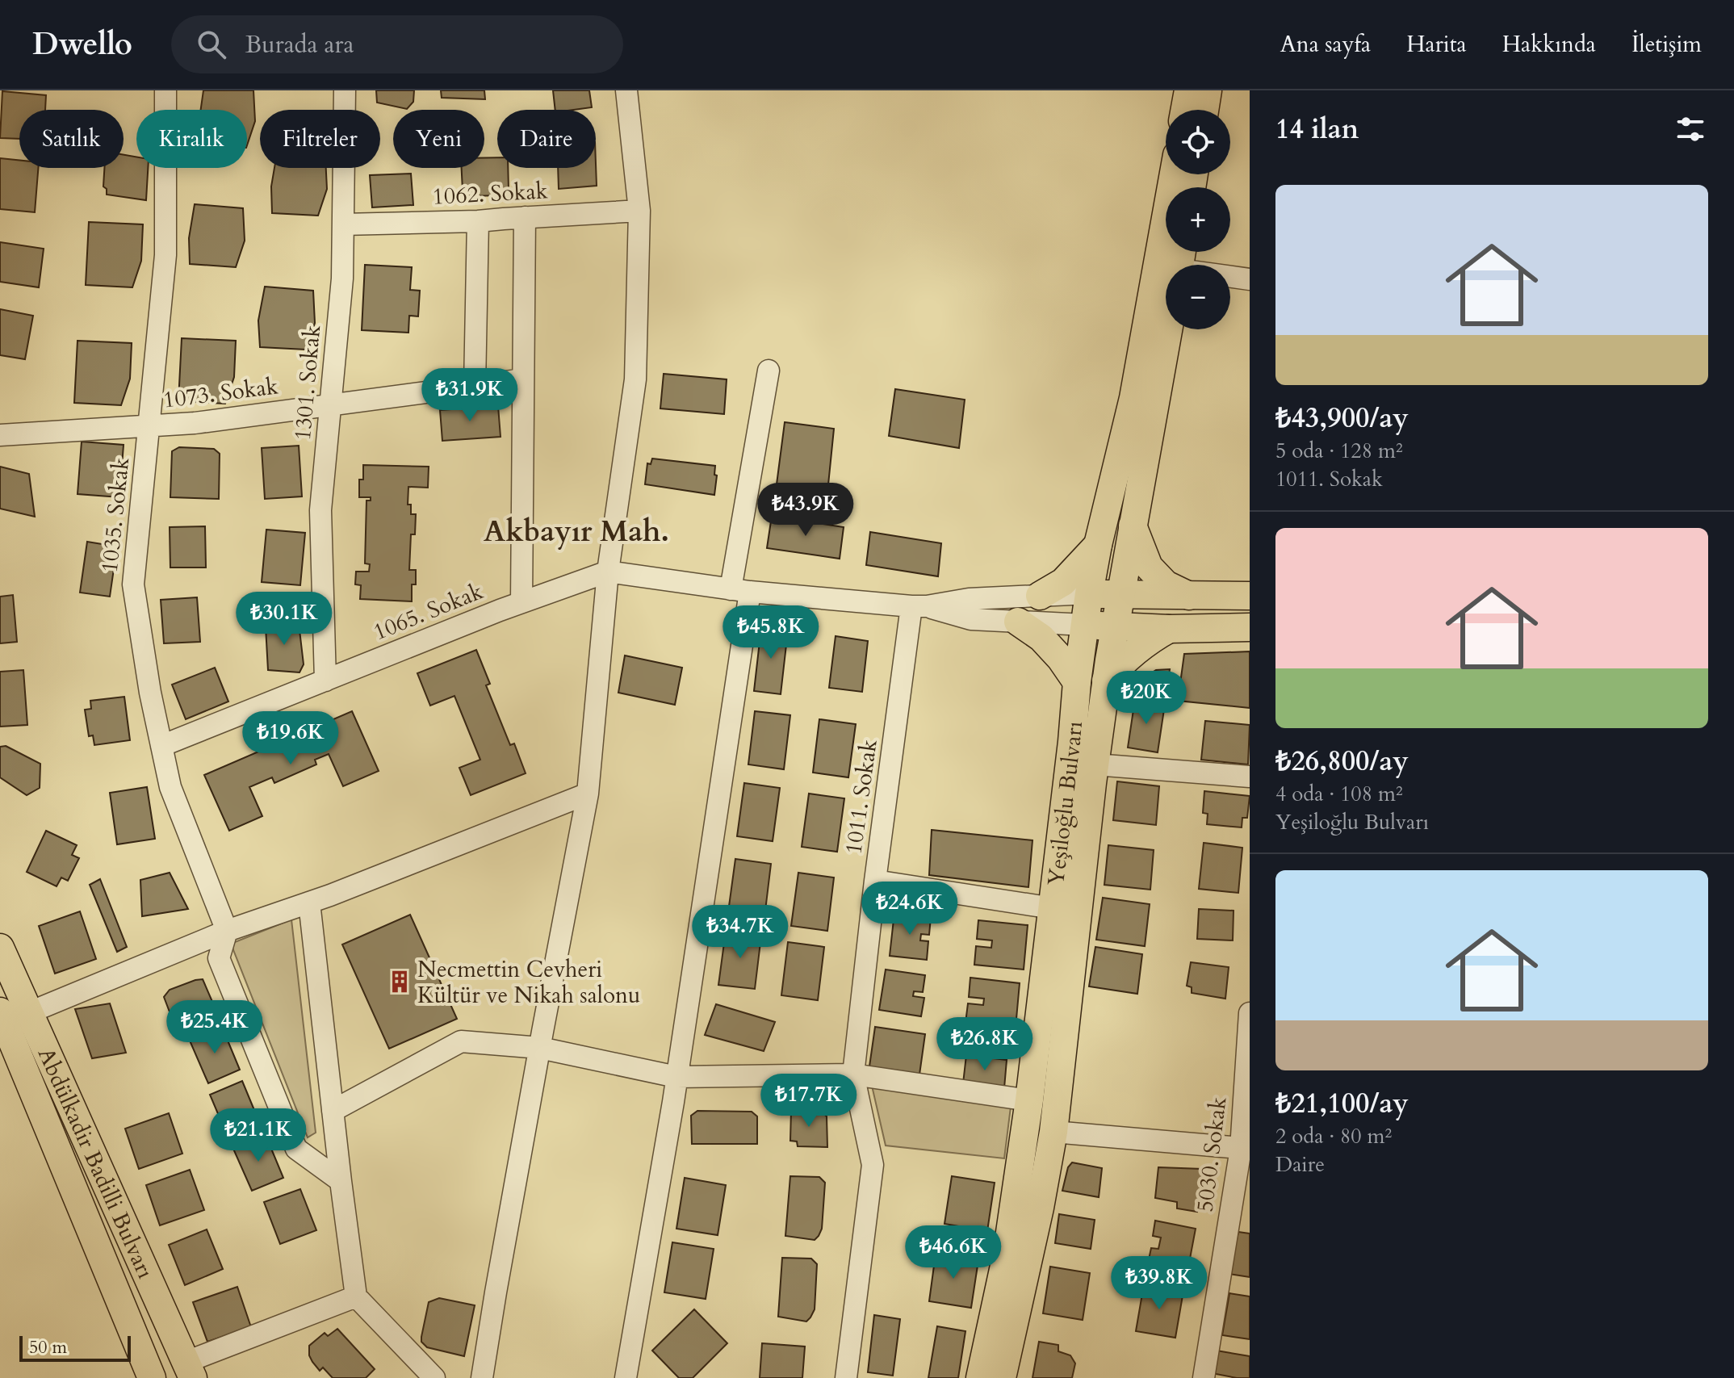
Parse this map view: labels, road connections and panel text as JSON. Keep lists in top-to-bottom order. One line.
{"streets":{"main road":["Yeşiloğlu Bulvarı","Abdülkadir Badilli Bulvarı"],"street":["1062. Sokak","1301. Sokak","1073. Sokak","1035. Sokak","1065. Sokak","1011. Sokak","5030. Sokak"]},"crossings":[["1062. Sokak","1301. Sokak"],["1301. Sokak","1073. Sokak"],["1301. Sokak","1065. Sokak"],["1073. Sokak","1035. Sokak"],["1035. Sokak","1065. Sokak"]],"districts":["Akbayır Mah."],"places":{"building":["Necmettin Cevheri Kültür ve Nikah salonu"]},"scale_bar":"50 m","page":{"header":"Dwello","search":"Burada ara","nav":["Ana sayfa","Harita","Hakkında","İletişim"],"heading":"14 ilan","map_buttons":["+","−"],"chip":["Satılık","Kiralık","Filtreler","Yeni","Daire"],"list":[{"name":"₺43,900/ay","note":"5 oda · 128 m² · 1011. Sokak"},{"name":"₺26,800/ay","note":"4 oda · 108 m² · Yeşiloğlu Bulvarı"},{"name":"₺21,100/ay","note":"2 oda · 80 m² · Daire"}],"price":["₺31.9K","₺43.9K","₺30.1K","₺45.8K","₺20K","₺19.6K","₺24.6K","₺34.7K","₺25.4K","₺26.8K","₺17.7K","₺21.1K","₺46.6K","₺39.8K"],"scale":"50 m"}}
